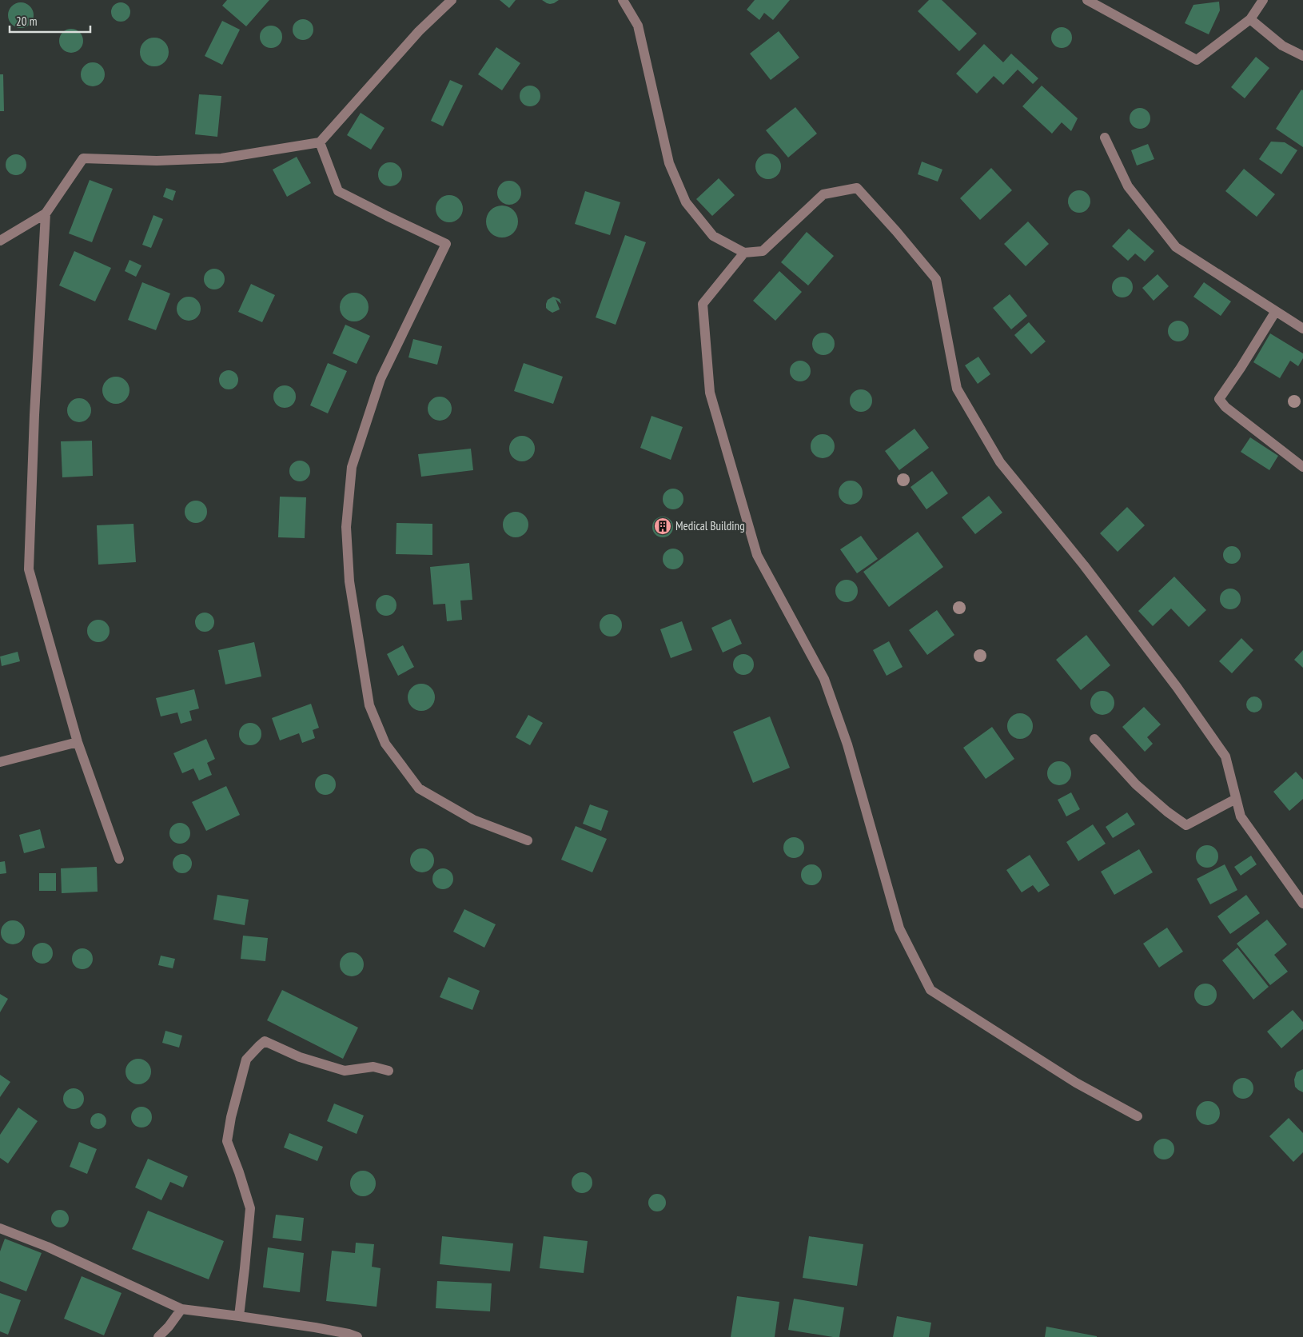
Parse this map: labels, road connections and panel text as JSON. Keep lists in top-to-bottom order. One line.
{"places":{"building":["Medical Building"]},"scale_bar":"20 m"}
